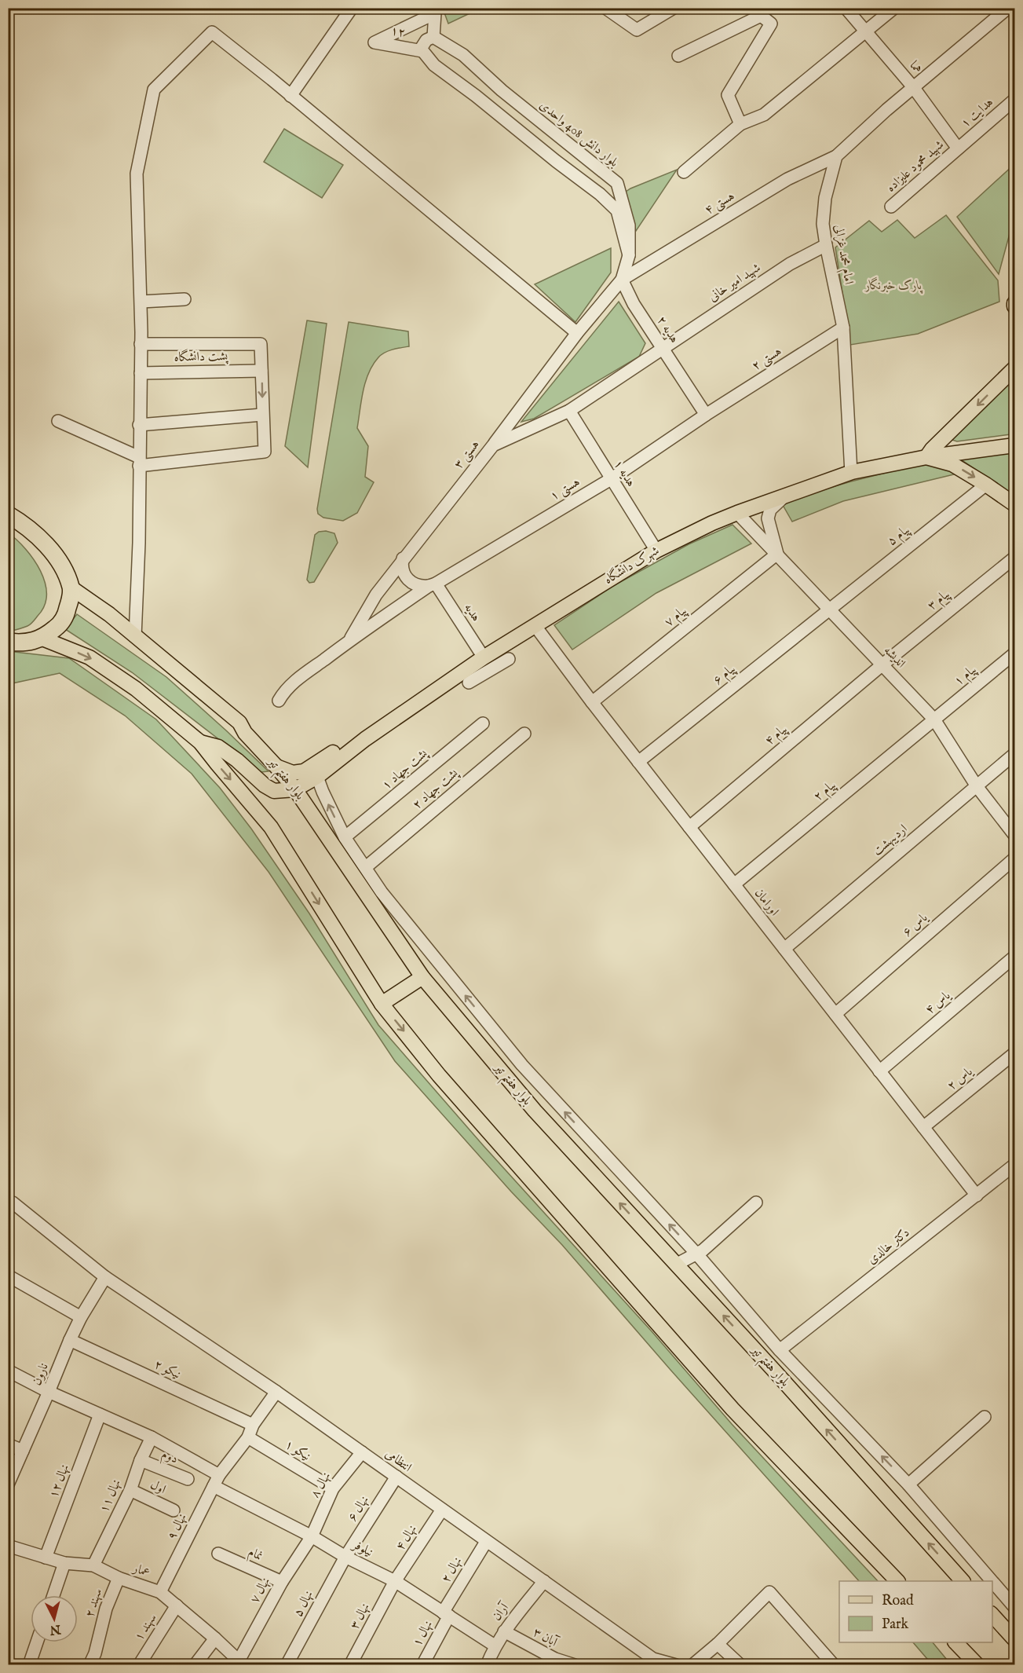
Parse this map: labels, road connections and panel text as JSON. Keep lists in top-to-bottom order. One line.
{"streets":{"main road":["شهرک دانشگاه","بلوار هفتم تیر"],"street":["۱۲","هما","هدایت ۱","بلوار دانش 408 واحدی","شهید محمود علیزاده","هستی ۴","امام محمد غزالی","شهید امیر خانی","هدیه ۲","پشت دانشگاه","هستی ۲","هستی ۳","هدیه ۱","هستی ۱","پیام ۵","پیام ۳","هدیه","پیام ۷","اندیشه","پیام ۶","پیام ۱","پیام ۴","پشت جهاد ۱","پشت جهاد ۲","پیام ۲","اردیبهشت","اورامان","یاس ۶","یاس ۴","یاس ۲","دکتر خالدی","نیکو ۲","نارون","نیکو ۱","دوم","انتظامی","نهال ۱۲","نهال ۸","اول","نهال ۱۱","نهال ۶","نهال ۹","نهال ۴","نیلوفر","نمام","نهال ۲","عمار","نهال ۷","سهند ۲","نهال ۵","آران","نهال ۳","سهند ۱","نهال ۱","آبان ۳"]},"crossings":[["۱۲","بلوار دانش 408 واحدی"],["هما","هدایت ۱"],["هما","شهید محمود علیزاده"],["هدایت ۱","شهید محمود علیزاده"],["هستی ۴","امام محمد غزالی"],["هستی ۴","هدیه ۲"],["امام محمد غزالی","شهید امیر خانی"],["امام محمد غزالی","هستی ۲"],["امام محمد غزالی","شهرک دانشگاه"],["شهید امیر خانی","هدیه ۲"],["شهید امیر خانی","هستی ۳"],["هدیه ۲","هستی ۲"],["هدیه ۲","هستی ۳"],["هدیه ۲","هستی ۱"],["هستی ۲","هستی ۱"],["هستی ۳","هدیه ۱"],["هستی ۳","هستی ۱"],["هدیه ۱","هستی ۱"],["هدیه ۱","شهرک دانشگاه"],["هستی ۱","هدیه"],["پیام ۵","اندیشه"],["پیام ۵","پیام ۶"],["شهرک دانشگاه","هدیه"],["شهرک دانشگاه","اندیشه"],["شهرک دانشگاه","بلوار هفتم تیر"],["شهرک دانشگاه","اورامان"],["پیام ۳","اندیشه"],["پیام ۳","پیام ۴"],["پیام ۷","اندیشه"],["پیام ۷","اورامان"],["اندیشه","پیام ۶"],["اندیشه","پیام ۱"],["اندیشه","پیام ۴"],["اندیشه","پیام ۲"],["اندیشه","اردیبهشت"],["پیام ۶","اورامان"],["پیام ۱","پیام ۲"],["پیام ۴","اورامان"],["پیام ۲","اورامان"],["اردیبهشت","اورامان"],["اورامان","یاس ۶"],["اورامان","یاس ۴"],["اورامان","یاس ۲"],["اورامان","دکتر خالدی"],["نیکو ۲","نارون"],["نیکو ۲","نهال ۹"],["نارون","انتظامی"],["نیکو ۱","نهال ۸"],["نیکو ۱","نهال ۹"],["دوم","نهال ۱۱"],["انتظامی","نهال ۸"],["انتظامی","نهال ۶"],["انتظامی","نهال ۹"],["انتظامی","نهال ۴"],["انتظامی","نهال ۲"],["انتظامی","آران"],["نهال ۱۲","عمار"],["نهال ۸","نیلوفر"],["نهال ۸","نهال ۷"],["اول","نهال ۱۱"],["نهال ۱۱","عمار"],["نهال ۶","نیلوفر"],["نهال ۶","نهال ۵"],["نهال ۹","نیلوفر"],["نهال ۹","عمار"],["نهال ۴","نیلوفر"],["نهال ۴","نهال ۳"],["نیلوفر","نهال ۲"],["نیلوفر","نهال ۷"],["نیلوفر","نهال ۵"],["نیلوفر","آران"],["نیلوفر","نهال ۳"],["نیلوفر","نهال ۱"],["نمام","نهال ۷"],["نهال ۲","نهال ۱"],["عمار","نهال ۷"],["عمار","سهند ۲"],["عمار","سهند ۱"],["آران","آبان ۳"]],"parks":["پارک خبرنگار"],"legend":["Road","Park"],"north":"bottom"}
